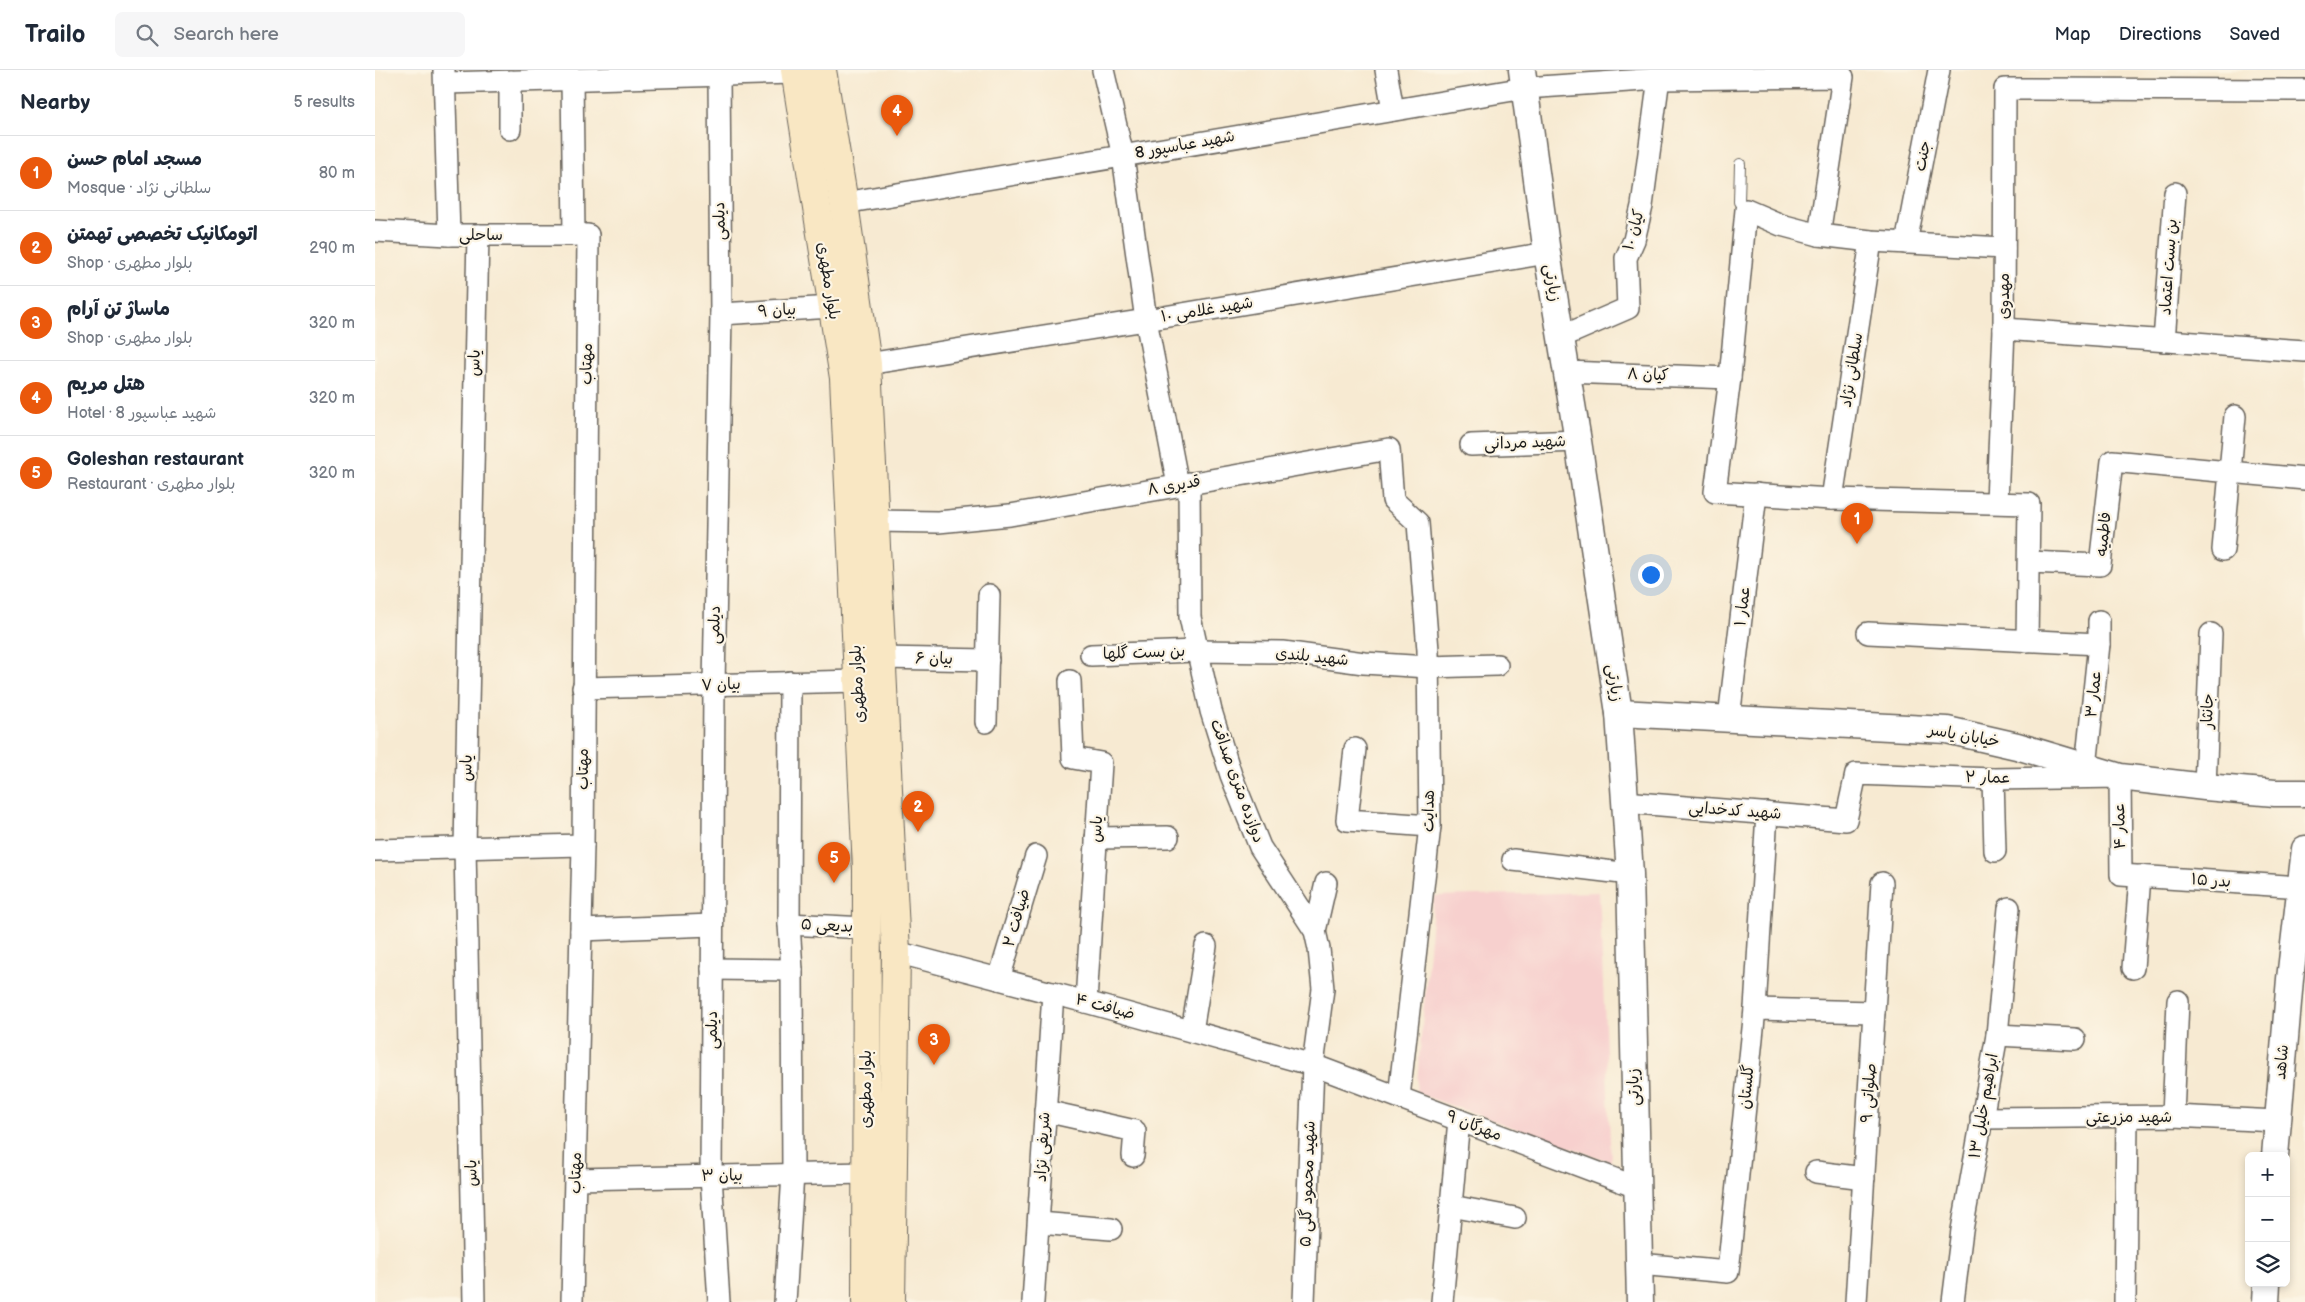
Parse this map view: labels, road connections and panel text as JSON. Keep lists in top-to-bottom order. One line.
{"streets":{"main road":["بلوار مطهری"],"street":["شهید عباسپور 8","جنت","دیلمی","کیان ۱۰","ساحلی","بن بست اعتماد","زیارتی","مهدوی","شهید غلامی ۱۰","بیان ۹","یاس","مهتاب","سلطانی نژاد","کیان ۸","شهید مردانی","قدیری ۸","فاطمیه","عمار ۱","بن بست گلها","شهید بلندی","بیان ۶","بیان ۷","عمار ۳","جانثار","خیابان یاسر","عمار ۲","دوازده متری صداقت","هدایت","شهید کدخدایی","عمار ۴","بدر ۱۵","ضیافت ۲","بدیعی ۵","ضیافت ۴","شاهد","گلستان","صلواتی ۹","ابراهیم خلیل ۱۳","شهید مزرعتی","مهرگان ۹","شریفی نژاد","بیان ۳","شهید محمود گلی ۵"]},"crossings":[["شهید عباسپور 8","کیان ۱۰"],["شهید عباسپور 8","بلوار مطهری"],["شهید عباسپور 8","زیارتی"],["شهید عباسپور 8","دوازده متری صداقت"],["دیلمی","بیان ۹"],["دیلمی","بیان ۷"],["دیلمی","بیان ۳"],["کیان ۱۰","زیارتی"],["ساحلی","یاس"],["ساحلی","مهتاب"],["بلوار مطهری","شهید غلامی ۱۰"],["بلوار مطهری","بیان ۹"],["بلوار مطهری","قدیری ۸"],["بلوار مطهری","بیان ۶"],["بلوار مطهری","بیان ۷"],["بلوار مطهری","بدیعی ۵"],["بلوار مطهری","ضیافت ۴"],["بلوار مطهری","بیان ۳"],["زیارتی","شهید غلامی ۱۰"],["زیارتی","کیان ۸"],["زیارتی","شهید مردانی"],["زیارتی","خیابان یاسر"],["زیارتی","شهید کدخدایی"],["زیارتی","گلستان"],["زیارتی","مهرگان ۹"],["شهید غلامی ۱۰","دوازده متری صداقت"],["یاس","ضیافت ۴"],["مهتاب","بیان ۷"],["مهتاب","بیان ۳"],["قدیری ۸","دوازده متری صداقت"],["قدیری ۸","هدایت"],["عمار ۱","خیابان یاسر"],["بن بست گلها","شهید بلندی"],["بن بست گلها","دوازده متری صداقت"],["شهید بلندی","دوازده متری صداقت"],["شهید بلندی","هدایت"],["عمار ۳","خیابان یاسر"],["جانثار","خیابان یاسر"],["خیابان یاسر","عمار ۲"],["خیابان یاسر","عمار ۴"],["عمار ۲","شهید کدخدایی"],["عمار ۲","عمار ۴"],["دوازده متری صداقت","ضیافت ۴"],["دوازده متری صداقت","مهرگان ۹"],["دوازده متری صداقت","شهید محمود گلی ۵"],["هدایت","مهرگان ۹"],["شهید کدخدایی","گلستان"],["عمار ۴","بدر ۱۵"],["بدر ۱۵","شاهد"],["ضیافت ۲","ضیافت ۴"],["ضیافت ۴","مهرگان ۹"],["ضیافت ۴","شریفی نژاد"],["ضیافت ۴","شهید محمود گلی ۵"],["شاهد","شهید مزرعتی"],["ابراهیم خلیل ۱۳","شهید مزرعتی"],["مهرگان ۹","شهید محمود گلی ۵"]],"page":{"header":"Trailo","search":"Search here","nav":["Map","Directions","Saved"],"heading":["Nearby","5 results"],"pins":["4","1","2","5","3"],"list":[{"mark":"1","name":"مسجد امام حسن","note":"Mosque · سلطانی نژاد","value":"80 m"},{"mark":"2","name":"اتومکانیک تخصصی تهمتن","note":"Shop · بلوار مطهری","value":"290 m"},{"mark":"3","name":"ماساژ تن آرام","note":"Shop · بلوار مطهری","value":"320 m"},{"mark":"4","name":"هتل مریم","note":"Hotel · شهید عباسپور 8","value":"320 m"},{"mark":"5","name":"Goleshan restaurant","note":"Restaurant · بلوار مطهری","value":"320 m"}],"map_buttons":["+","−"]}}
